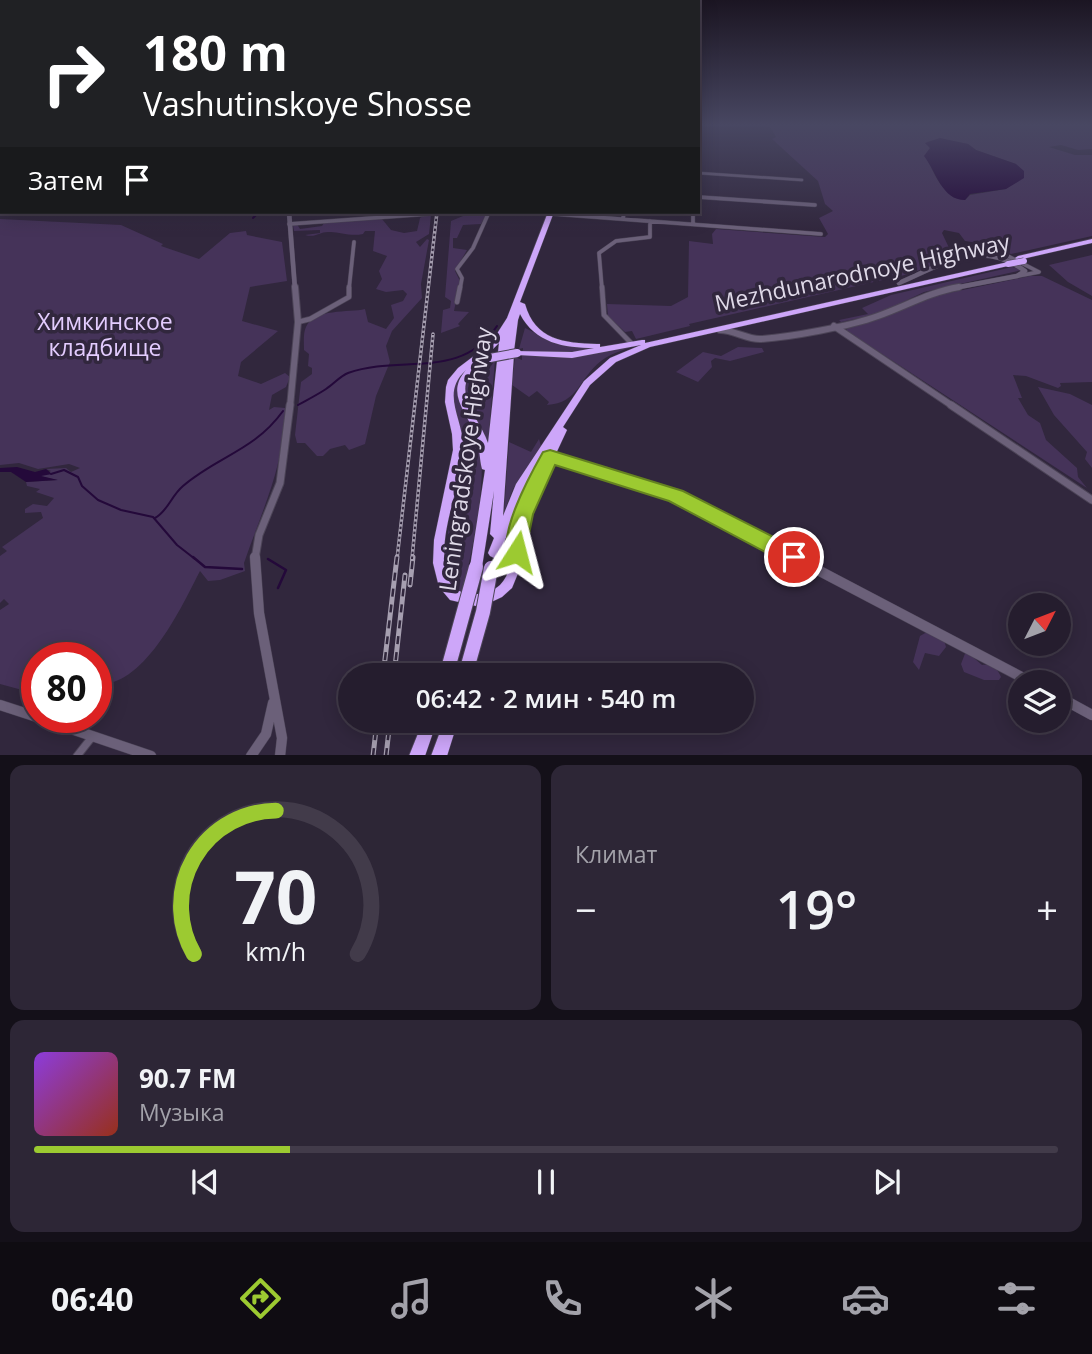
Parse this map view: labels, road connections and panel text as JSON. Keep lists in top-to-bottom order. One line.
{"streets":{"highway":["Mezhdunarodnoye Highway","Leningradskoye Highway"]},"parks":["Химкинское кладбище"],"north":"top right","page":{"turn":["180 m","Vashutinskoye Shosse"],"then":"Затем","limit":"80","trip":"06:42 · 2 мин · 540 m","tile":"Климат","heat":["−","19°","+"],"song":["90.7 FM","Музыка"],"tabs":"06:40","gauge":["70","km/h"]}}
